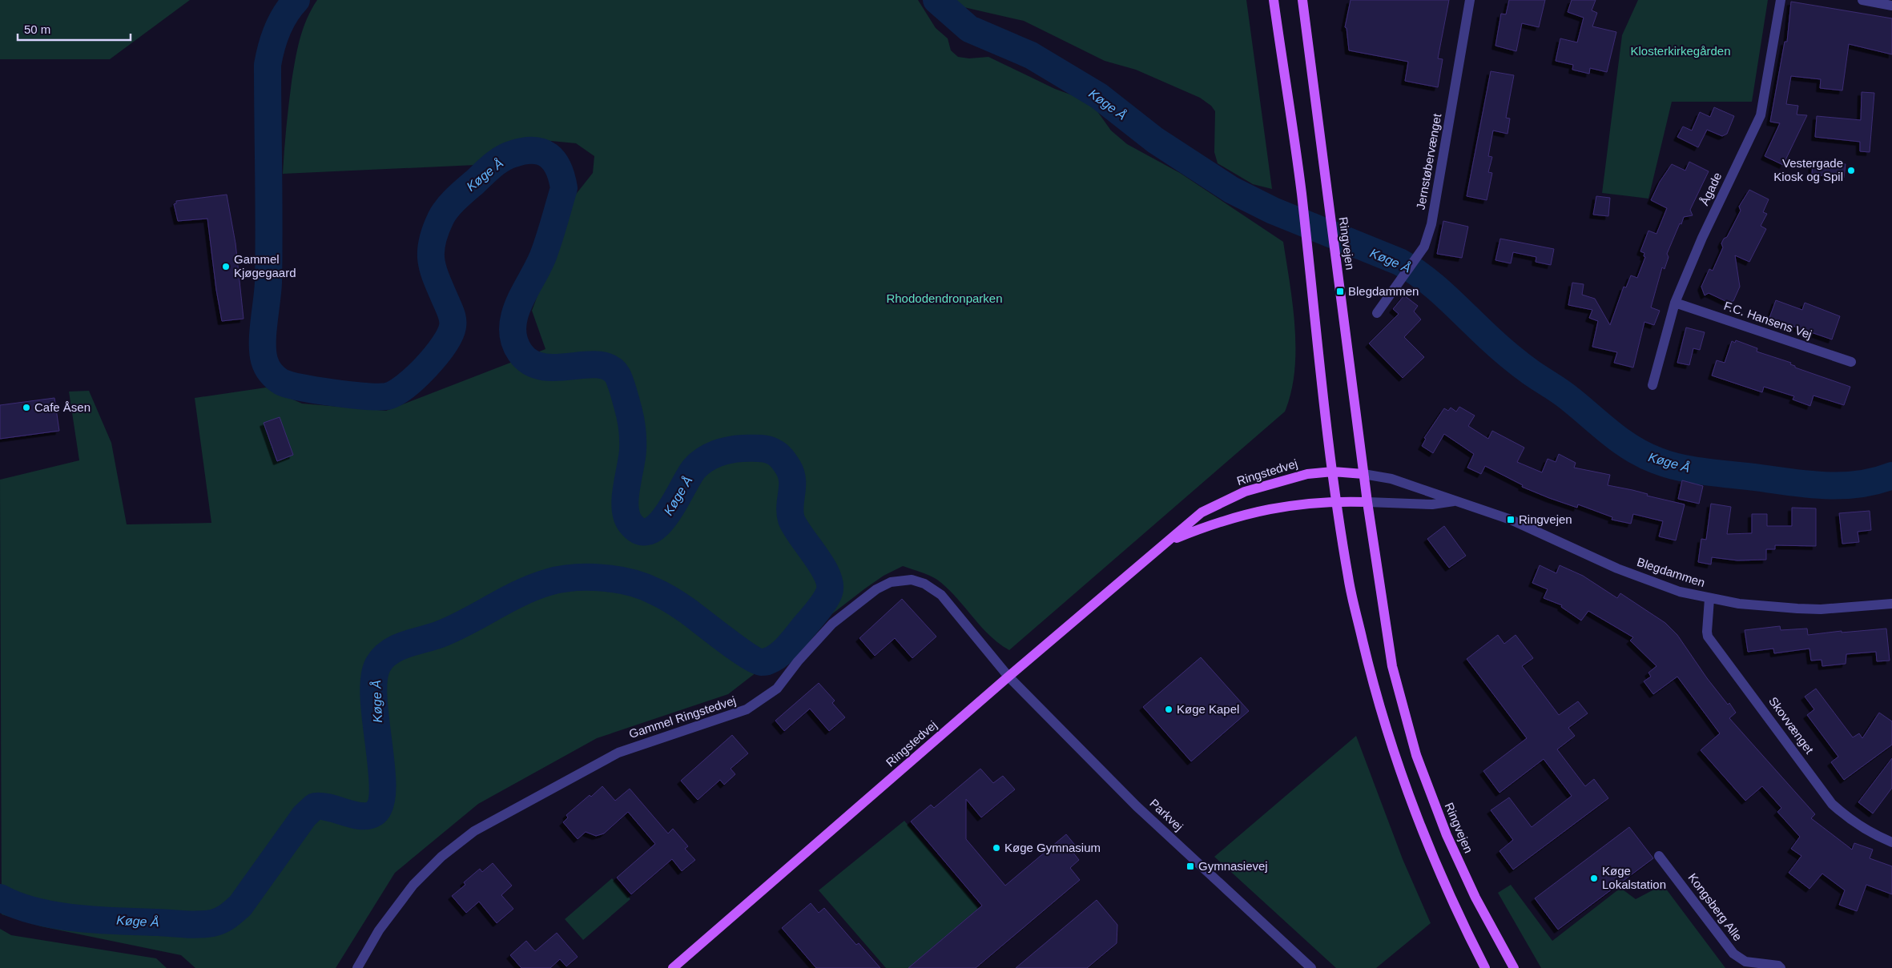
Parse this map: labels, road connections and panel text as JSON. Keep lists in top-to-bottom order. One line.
{"streets":{"main road":["Ringvejen","Ringstedvej"],"street":["Jernstøbervænget","Ågade","F.C. Hansens Vej","Blegdammen","Gammel Ringstedvej","Skovvænget","Parkvej","Kongsberg Alle"]},"crossings":[["Ågade","F.C. Hansens Vej"],["Ringvejen","Ringstedvej"],["Ringvejen","Blegdammen"],["Ringstedvej","Blegdammen"],["Ringstedvej","Gammel Ringstedvej"],["Ringstedvej","Parkvej"],["Blegdammen","Skovvænget"],["Gammel Ringstedvej","Parkvej"]],"water":["Køge Å"],"parks":["Klosterkirkegården","Rhododendronparken"],"places":{"other":["Vestergade Kiosk og Spil","Gammel Kjøgegaard","Cafe Åsen","Køge Kapel","Køge Gymnasium","Køge Lokalstation"],"transit":["Blegdammen","Ringvejen","Gymnasievej"]},"scale_bar":"50 m"}
